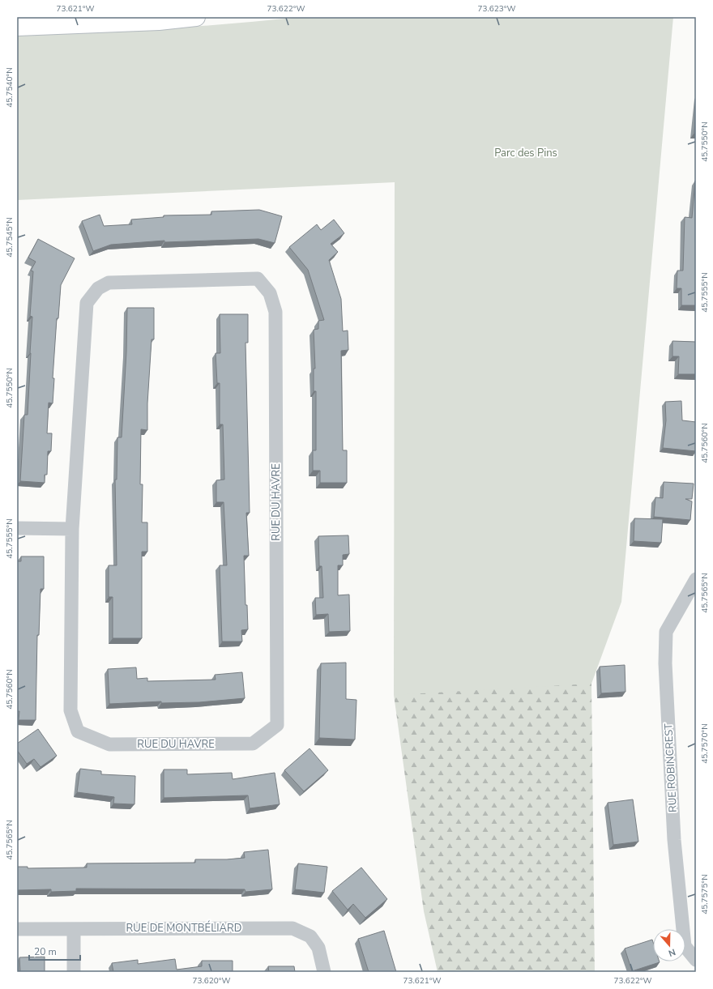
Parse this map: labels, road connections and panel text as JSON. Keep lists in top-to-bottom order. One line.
{"streets":{"street":["RUE DU HAVRE","RUE ROBINCREST","RUE DE MONTBÉLIARD"]},"parks":["Parc des Pins"],"scale_bar":"20 m","north":"bottom","coordinates":["73.621°W","73.622°W","73.623°W","45.7540°N","45.7550°N","45.7545°N","45.7555°N","45.7560°N","45.7565°N","45.7570°N","45.7575°N","73.620°W"]}
